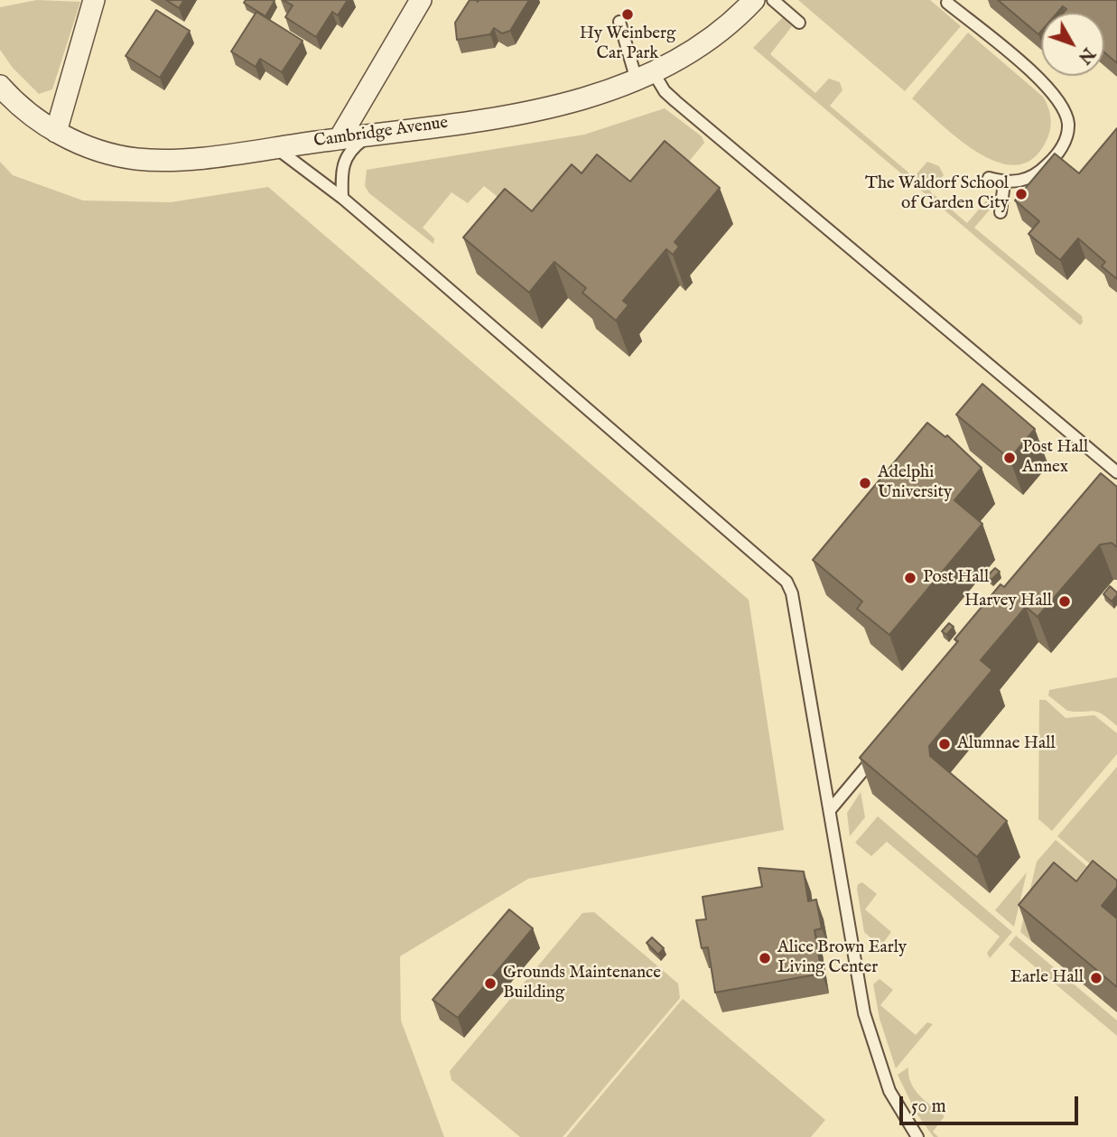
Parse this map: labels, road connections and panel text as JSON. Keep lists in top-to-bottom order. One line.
{"streets":{"street":["Cambridge Avenue"]},"places":["Hy Weinberg Car Park","The Waldorf School of Garden City","Post Hall Annex","Adelphi University","Post Hall","Harvey Hall","Alumnae Hall","Alice Brown Early Living Center","Earle Hall","Grounds Maintenance Building"],"scale_bar":"50 m","north":"bottom right"}
